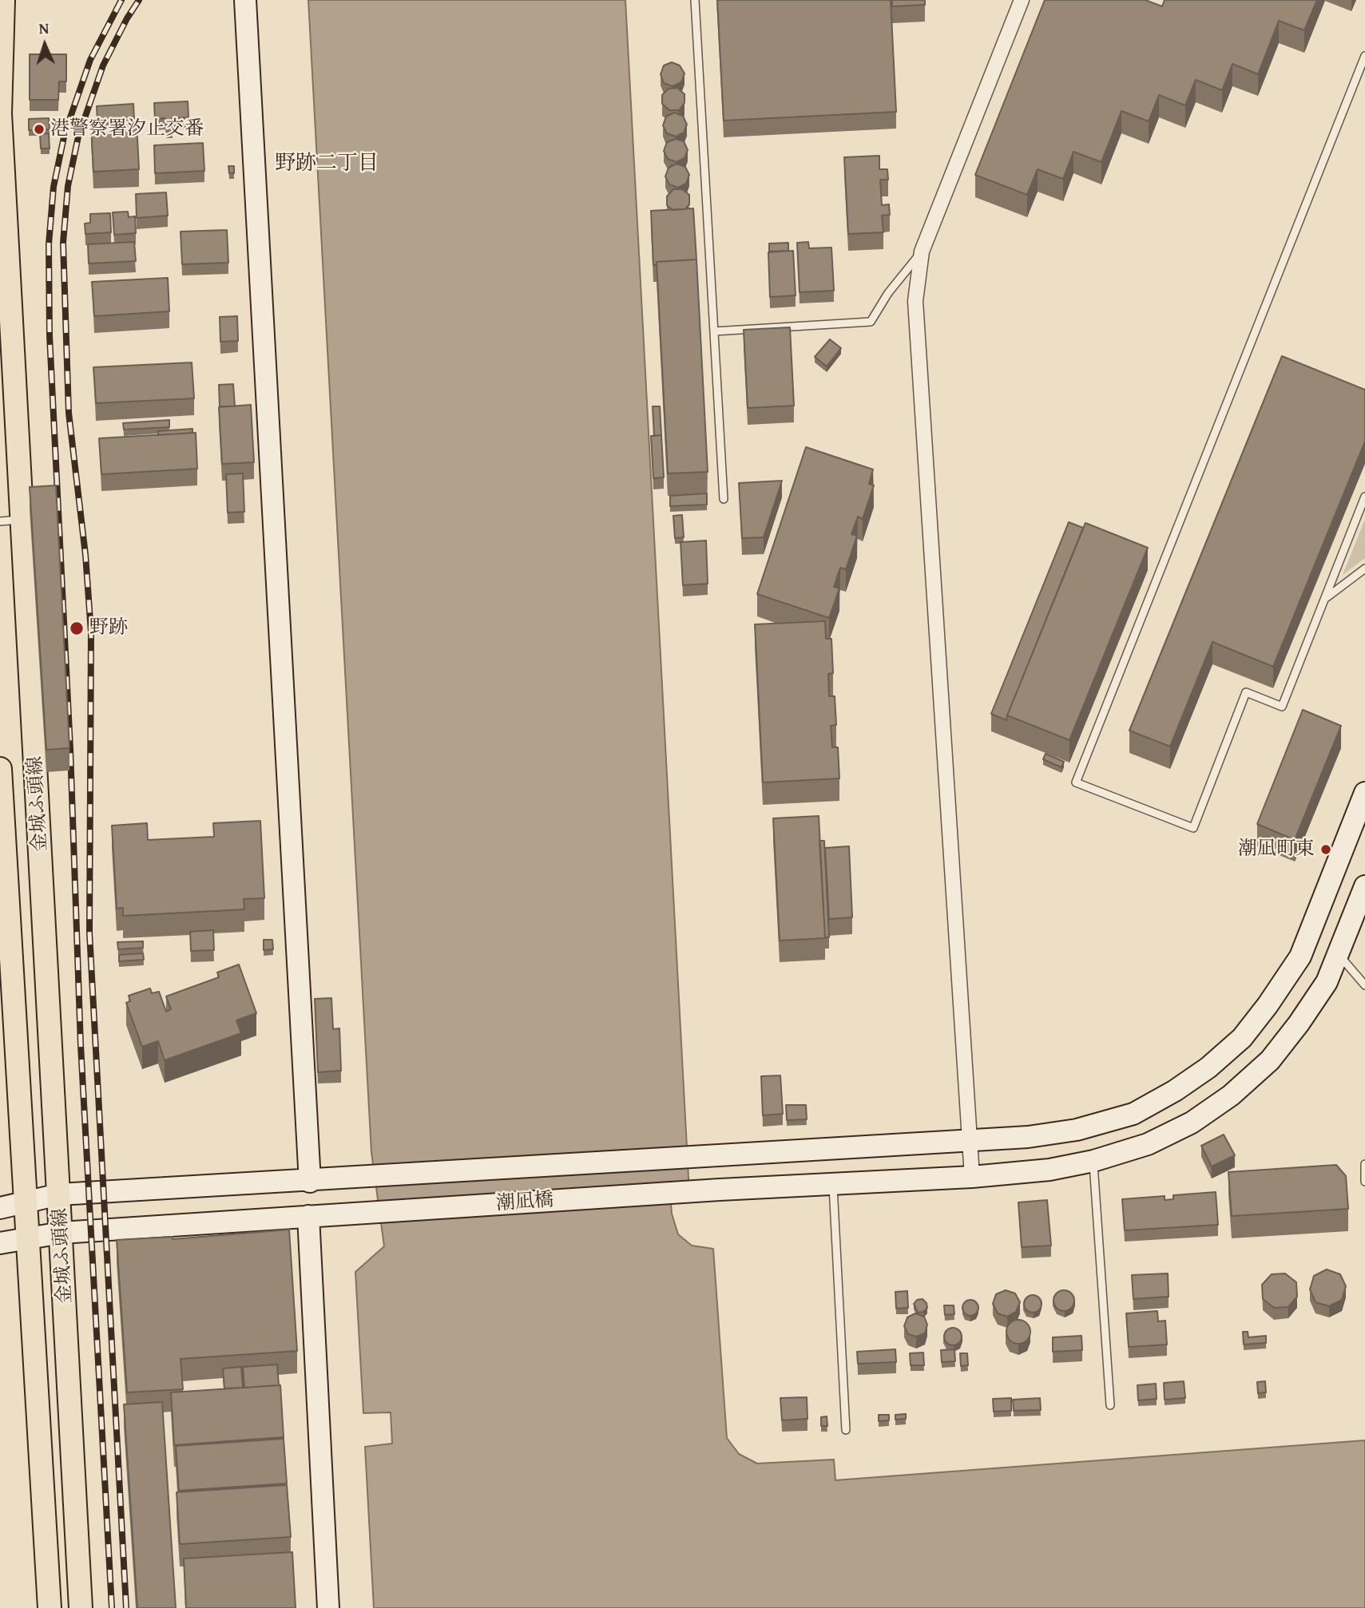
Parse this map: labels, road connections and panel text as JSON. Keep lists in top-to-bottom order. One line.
{"streets":{"main road":["金城ふ頭線"],"street":["潮凪橋"]},"crossings":[["金城ふ頭線","潮凪橋"]],"districts":["野跡二丁目"],"places":["港警察署汐止交番","野跡","潮凪町東"],"north":"top"}
